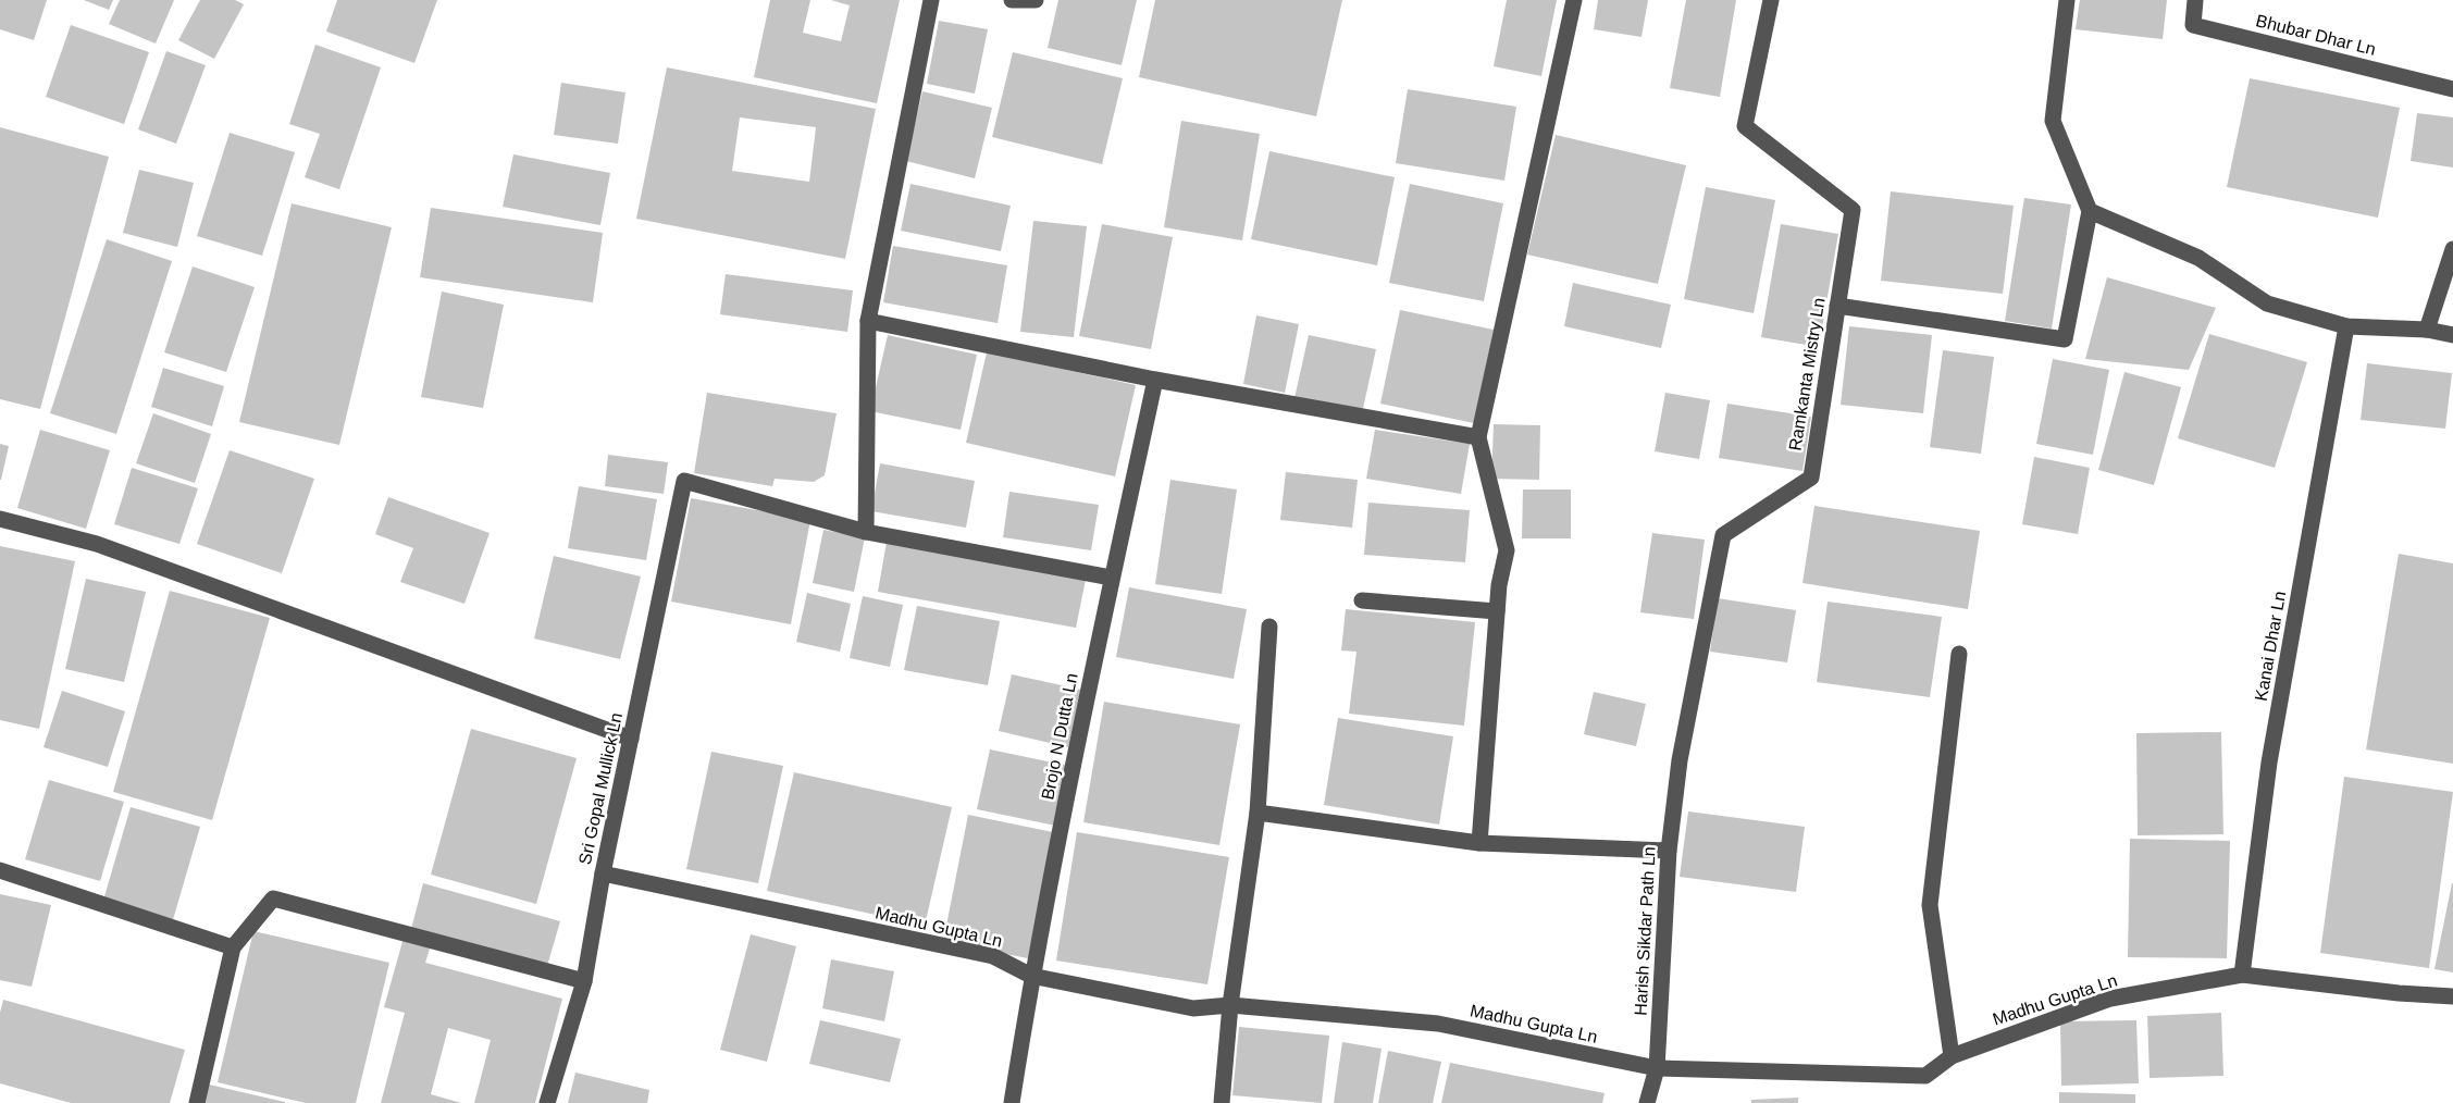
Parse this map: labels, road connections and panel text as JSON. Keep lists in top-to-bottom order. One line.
{"streets":{"street":["Bhubar Dhar Ln","Ramkanta Mistry Ln","Kanai Dhar Ln","Brojo N Dutta Ln","Sri Gopal Mullick Ln","Madhu Gupta Ln","Harish Sikdar Path Ln"]},"crossings":[["Ramkanta Mistry Ln","Harish Sikdar Path Ln"],["Kanai Dhar Ln","Madhu Gupta Ln"],["Brojo N Dutta Ln","Madhu Gupta Ln"],["Sri Gopal Mullick Ln","Madhu Gupta Ln"],["Madhu Gupta Ln","Harish Sikdar Path Ln"]]}
